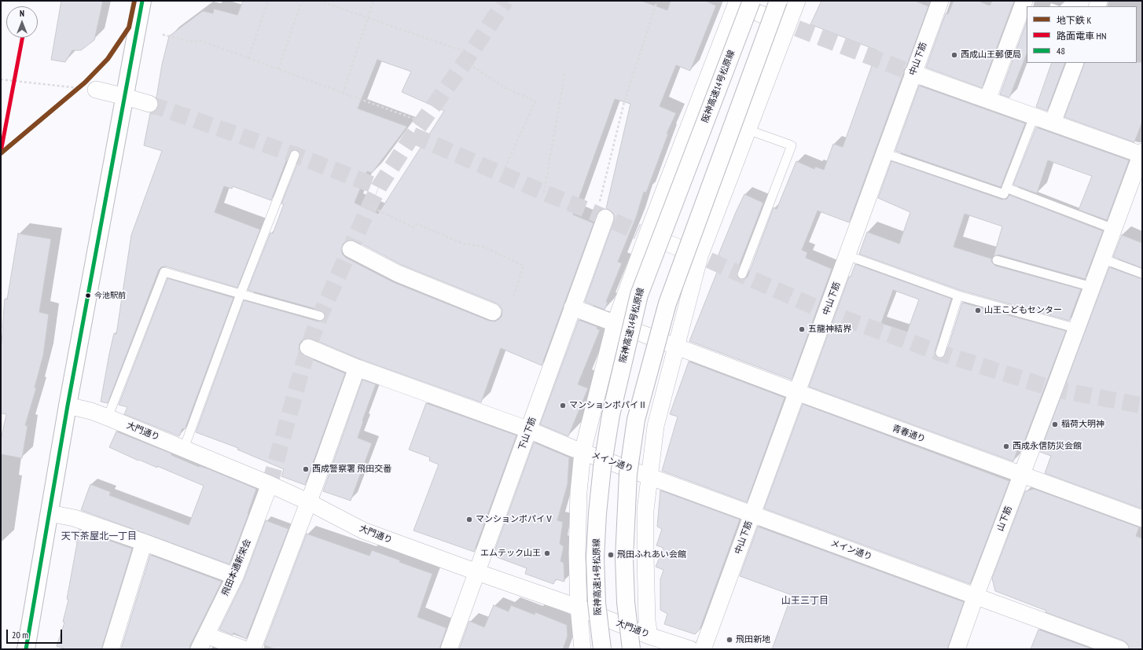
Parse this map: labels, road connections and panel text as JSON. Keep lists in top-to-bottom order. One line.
{"streets":{"main road":["阪神高速14号松原線"],"street":["中山下筋","大門通り","下山下筋","青春通り","メイン通り","山下筋","飛田本通新栄会"]},"crossings":[["中山下筋","青春通り"],["中山下筋","メイン通り"],["大門通り","下山下筋"],["大門通り","飛田本通新栄会"],["下山下筋","青春通り"],["下山下筋","メイン通り"],["青春通り","山下筋"],["メイン通り","山下筋"]],"districts":["天下茶屋北一丁目","山王三丁目"],"places":["西成山王郵便局","今池駅前","山王こどもセンター","五龍神結界","マンションポパイⅡ","稲荷大明神","西成永信防災会館","西成警察署 飛田交番","マンションポパイⅤ","エムテック山王","飛田ふれあい会館","飛田新地"],"lines":["metro line K","transit line 48","tram line HN"],"legend":["地下鉄 K","路面電車 HN","48"],"scale_bar":"20 m","north":"top"}
